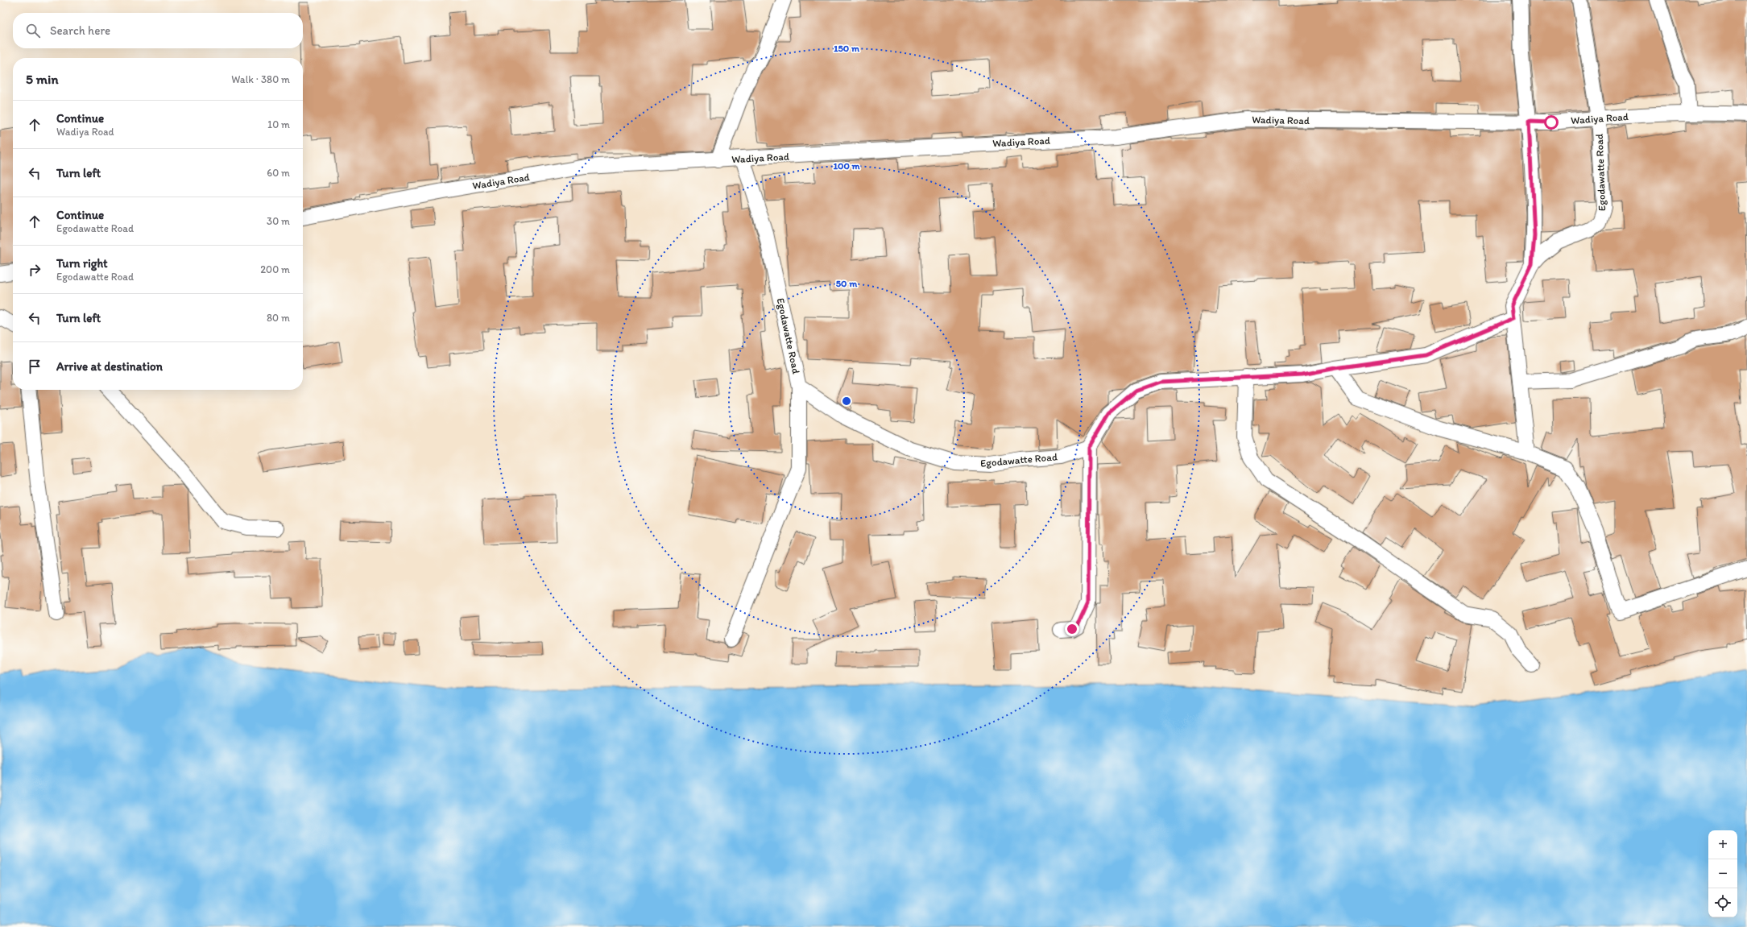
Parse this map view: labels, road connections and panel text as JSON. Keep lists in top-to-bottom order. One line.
{"streets":{"street":["Wadiya Road","Egodawatte Road"]},"crossings":[["Wadiya Road","Egodawatte Road"]],"page":{"search":"Search here","heading":["5 min","Walk · 380 m"],"list":[["Continue","Wadiya Road","10 m"],["Turn left","60 m"],["Continue","Egodawatte Road","30 m"],["Turn right","Egodawatte Road","200 m"],["Turn left","80 m"],"Arrive at destination"],"map_buttons":["+","−"]},"rings":["150 m","100 m","50 m"]}
